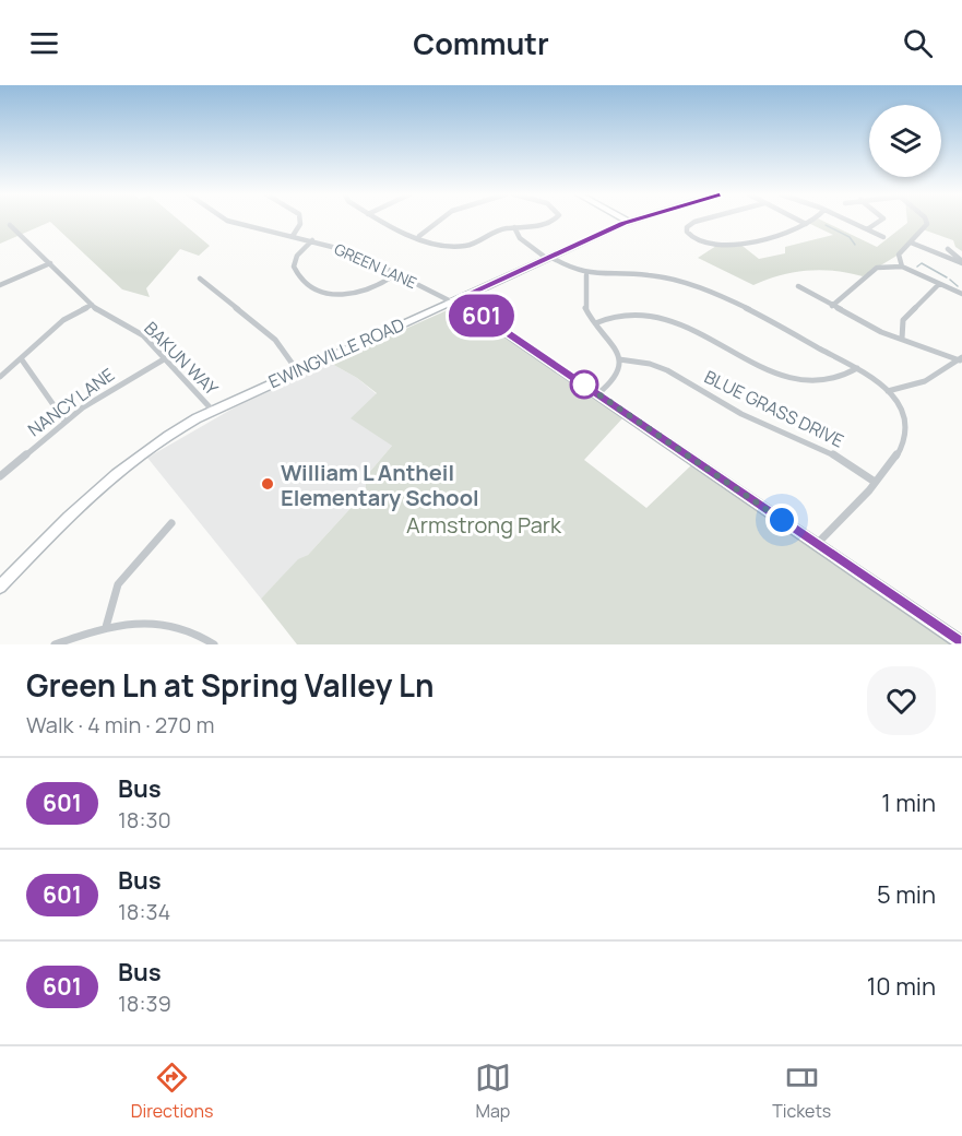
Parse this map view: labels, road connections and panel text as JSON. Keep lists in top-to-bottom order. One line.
{"streets":{"main road":["GREEN LANE","EWINGVILLE ROAD"],"street":["BAKUN WAY","NANCY LANE","BLUE GRASS DRIVE"]},"crossings":[["GREEN LANE","EWINGVILLE ROAD"],["EWINGVILLE ROAD","BAKUN WAY"],["BAKUN WAY","NANCY LANE"]],"parks":["Armstrong Park"],"places":["William L Antheil Elementary School"],"lines":["bus line 601"],"page":{"header":"Commutr","on_map":"601","heading":["Green Ln at Spring Valley Ln","Walk · 4 min · 270 m"],"list":[{"mark":"601","name":"Bus","note":"18:30","value":"1 min"},{"mark":"601","name":"Bus","note":"18:34","value":"5 min"},{"mark":"601","name":"Bus","note":"18:39","value":"10 min"}],"tabs":["Directions","Map","Tickets"]}}
